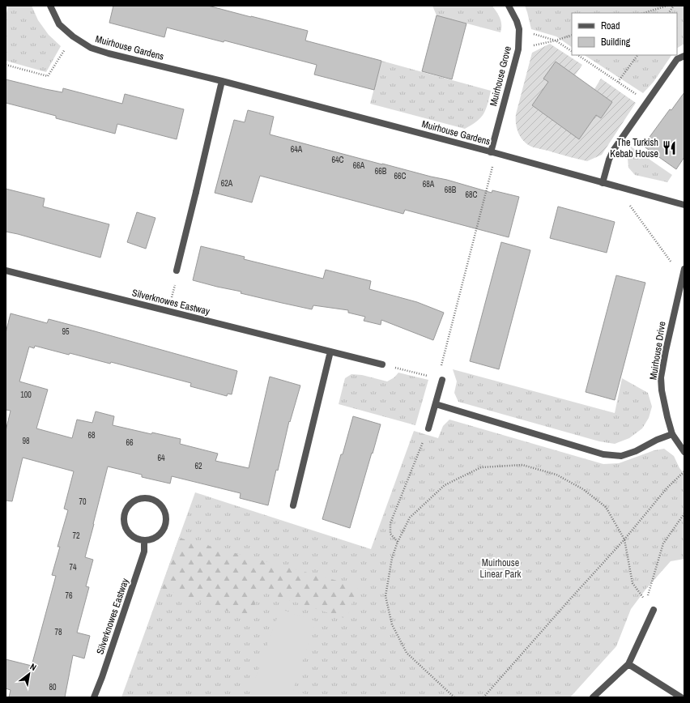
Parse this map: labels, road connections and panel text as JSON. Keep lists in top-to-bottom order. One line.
{"streets":{"street":["Muirhouse Gardens","Muirhouse Grove","Silverknowes Eastway","Muirhouse Drive"]},"crossings":[["Muirhouse Gardens","Muirhouse Grove"]],"parks":["Muirhouse Linear Park"],"places":{"restaurant":["The Turkish Kebab House"]},"house_numbers":["64A","64C","66A","66B","66C","62A","68A","68B","68C","95","100","68","98","66","64","62","70","72","74","76","78","80"],"legend":["Road","Building"],"north":"top right"}
